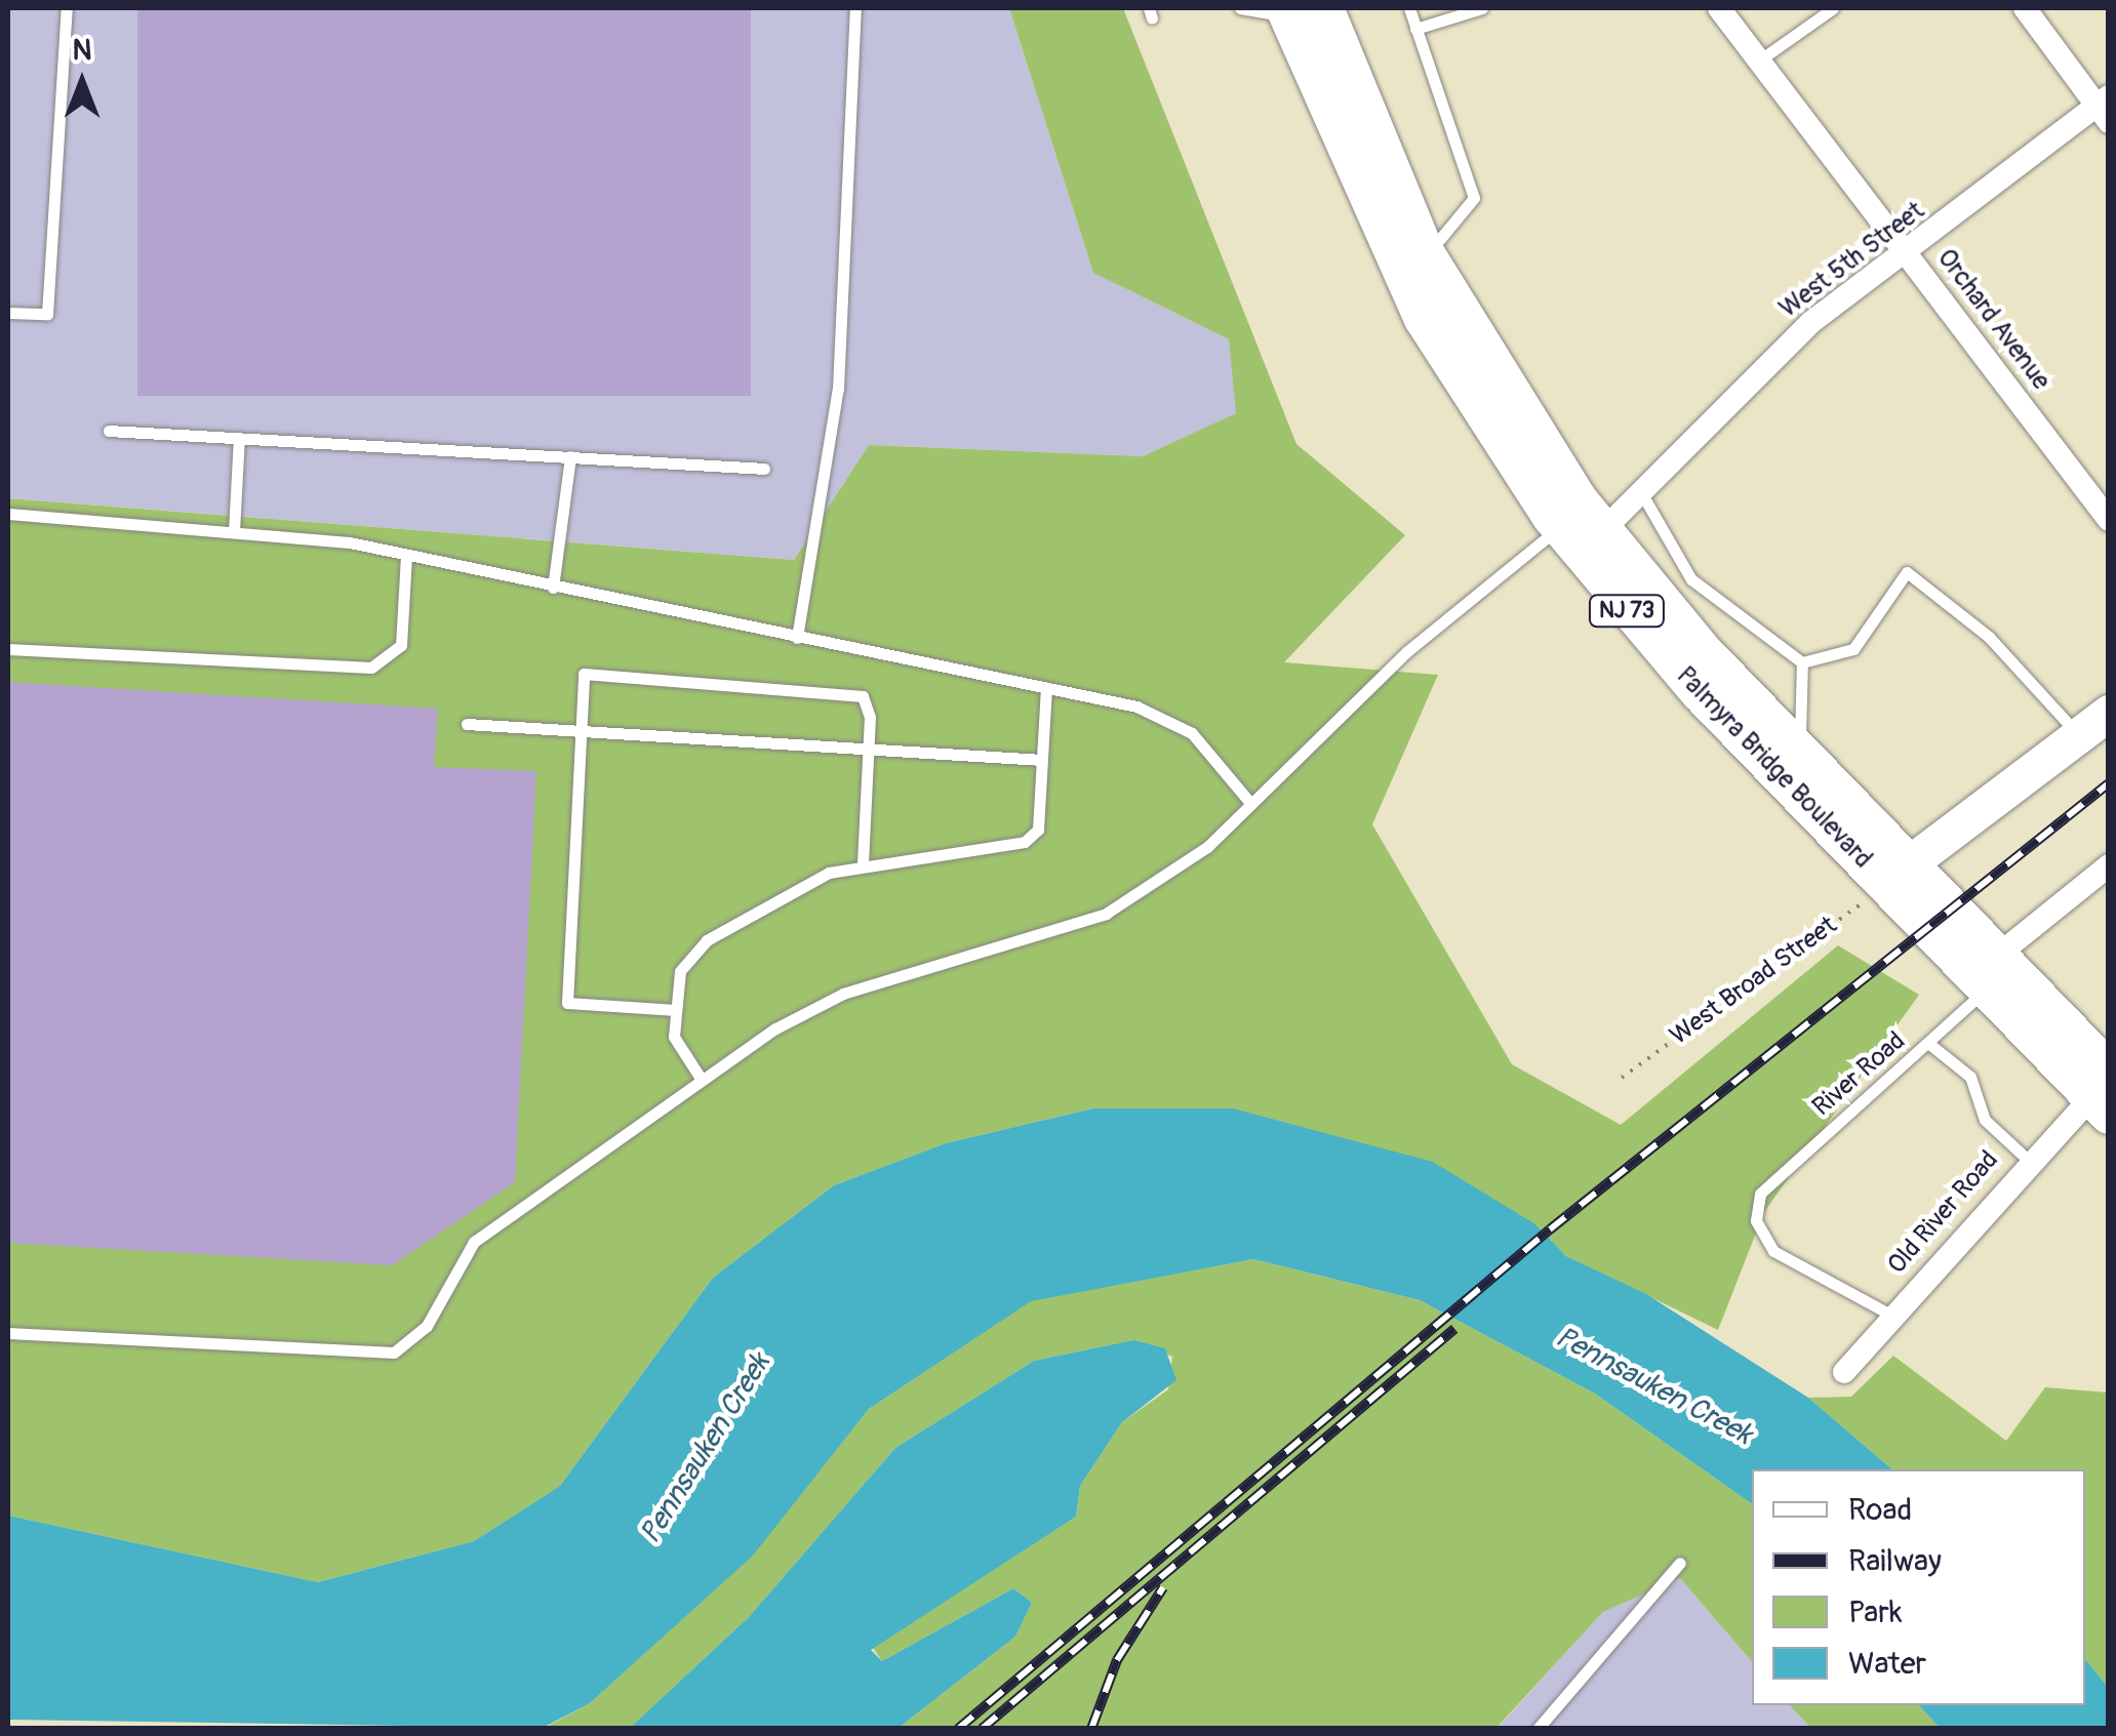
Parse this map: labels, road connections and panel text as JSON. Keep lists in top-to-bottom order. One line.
{"streets":{"highway":["NJ 73","Palmyra Bridge Boulevard"],"street":["West 5th Street","Orchard Avenue","Old River Road"],"lane":["River Road"],"path":["West Broad Street"]},"crossings":[["West 5th Street","Orchard Avenue"],["West 5th Street","Palmyra Bridge Boulevard"],["Palmyra Bridge Boulevard","West Broad Street"],["Palmyra Bridge Boulevard","River Road"],["Palmyra Bridge Boulevard","Old River Road"],["River Road","Old River Road"]],"water":["Pennsauken Creek"],"legend":["Road","Railway","Park","Water"],"north":"top"}
